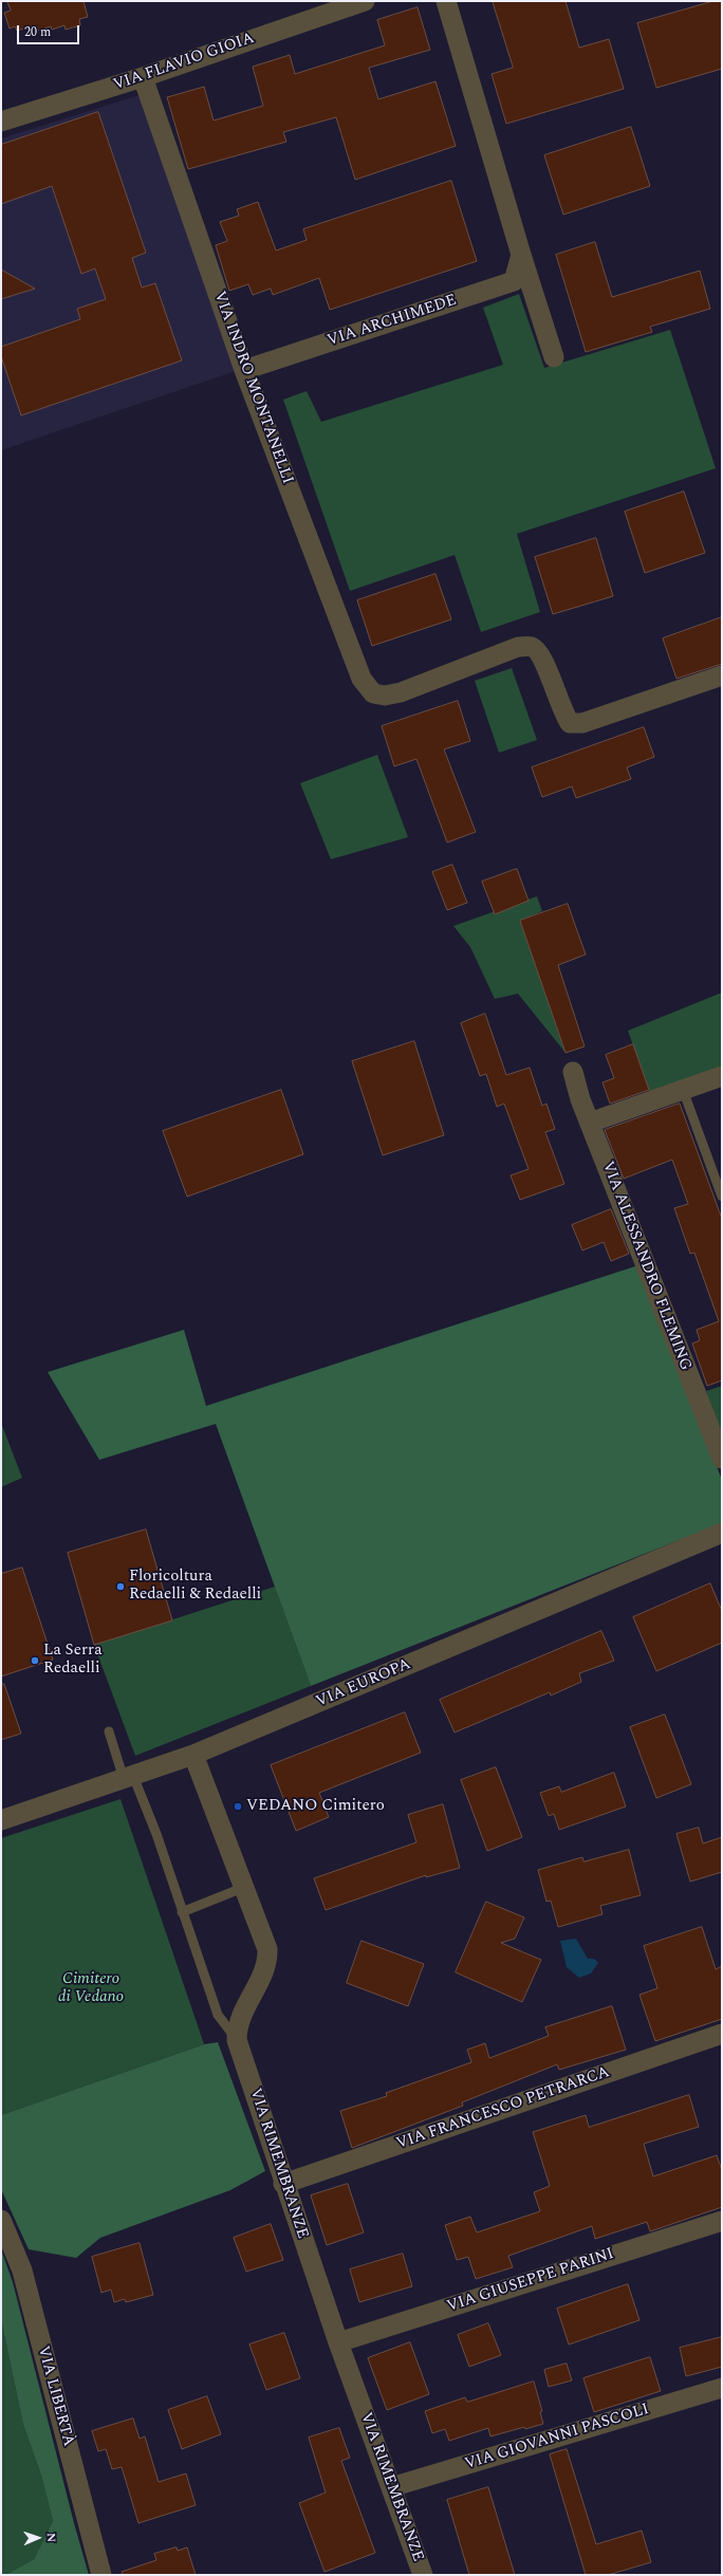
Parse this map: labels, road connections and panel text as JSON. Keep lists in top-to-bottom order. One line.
{"streets":{"street":["VIA FLAVIO GIOIA","VIA ARCHIMEDE","VIA INDRO MONTANELLI","VIA ALESSANDRO FLEMING","VIA EUROPA","VIA FRANCESCO PETRARCA","VIA RIMEMBRANZE","VIA GIUSEPPE PARINI","VIA LIBERTÀ","VIA GIOVANNI PASCOLI"]},"crossings":[["VIA FLAVIO GIOIA","VIA INDRO MONTANELLI"],["VIA ARCHIMEDE","VIA INDRO MONTANELLI"],["VIA EUROPA","VIA RIMEMBRANZE"],["VIA FRANCESCO PETRARCA","VIA RIMEMBRANZE"],["VIA RIMEMBRANZE","VIA GIUSEPPE PARINI"],["VIA RIMEMBRANZE","VIA GIOVANNI PASCOLI"]],"parks":["Cimitero di Vedano"],"places":["Floricoltura Redaelli & Redaelli","La Serra Redaelli","VEDANO Cimitero"],"scale_bar":"20 m","north":"right"}
